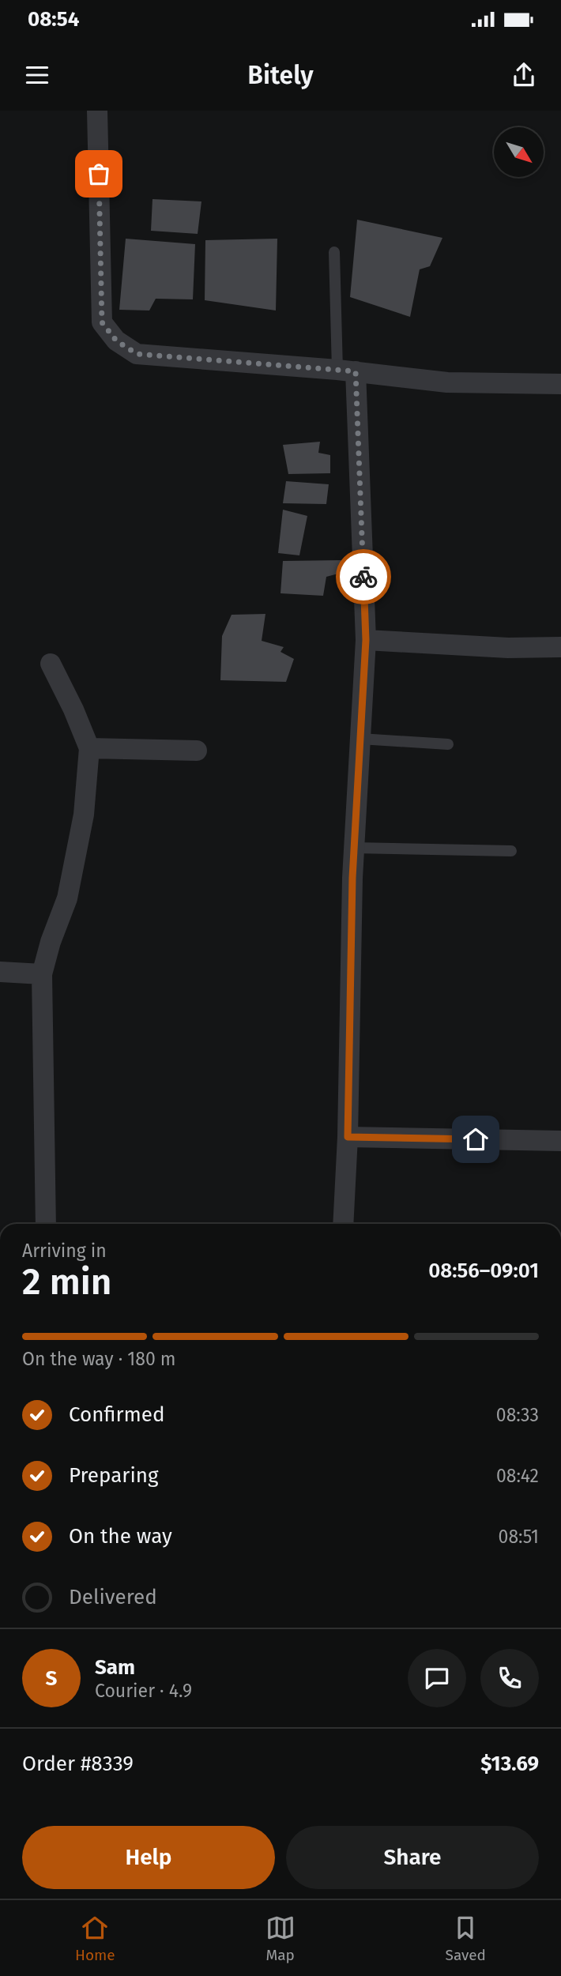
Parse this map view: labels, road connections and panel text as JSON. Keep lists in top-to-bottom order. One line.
{"north":"bottom right","page":{"status":"08:54","header":"Bitely","heading":["2 min","Arriving in","08:56–09:01"],"panel":["Sam","Courier · 4.9","Order #8339","$13.69"],"bar":"On the way · 180 m","list":[["Confirmed","08:33"],["Preparing","08:42"],["On the way","08:51"],"Delivered"],"round":"S","buttons":["Help","Share"],"tabs":["Home","Map","Saved"]}}
